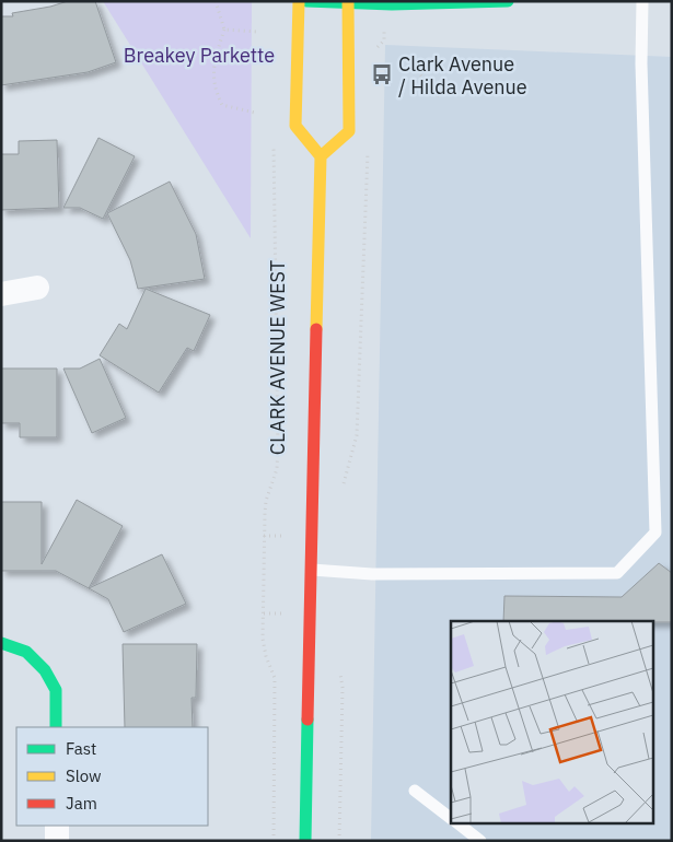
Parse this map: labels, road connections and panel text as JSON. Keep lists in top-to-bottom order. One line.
{"streets":{"street":["CLARK AVENUE WEST"]},"parks":["Breakey Parkette"],"places":{"bus stop":["Clark Avenue / Hilda Avenue"]},"legend":["Fast","Slow","Jam"]}
